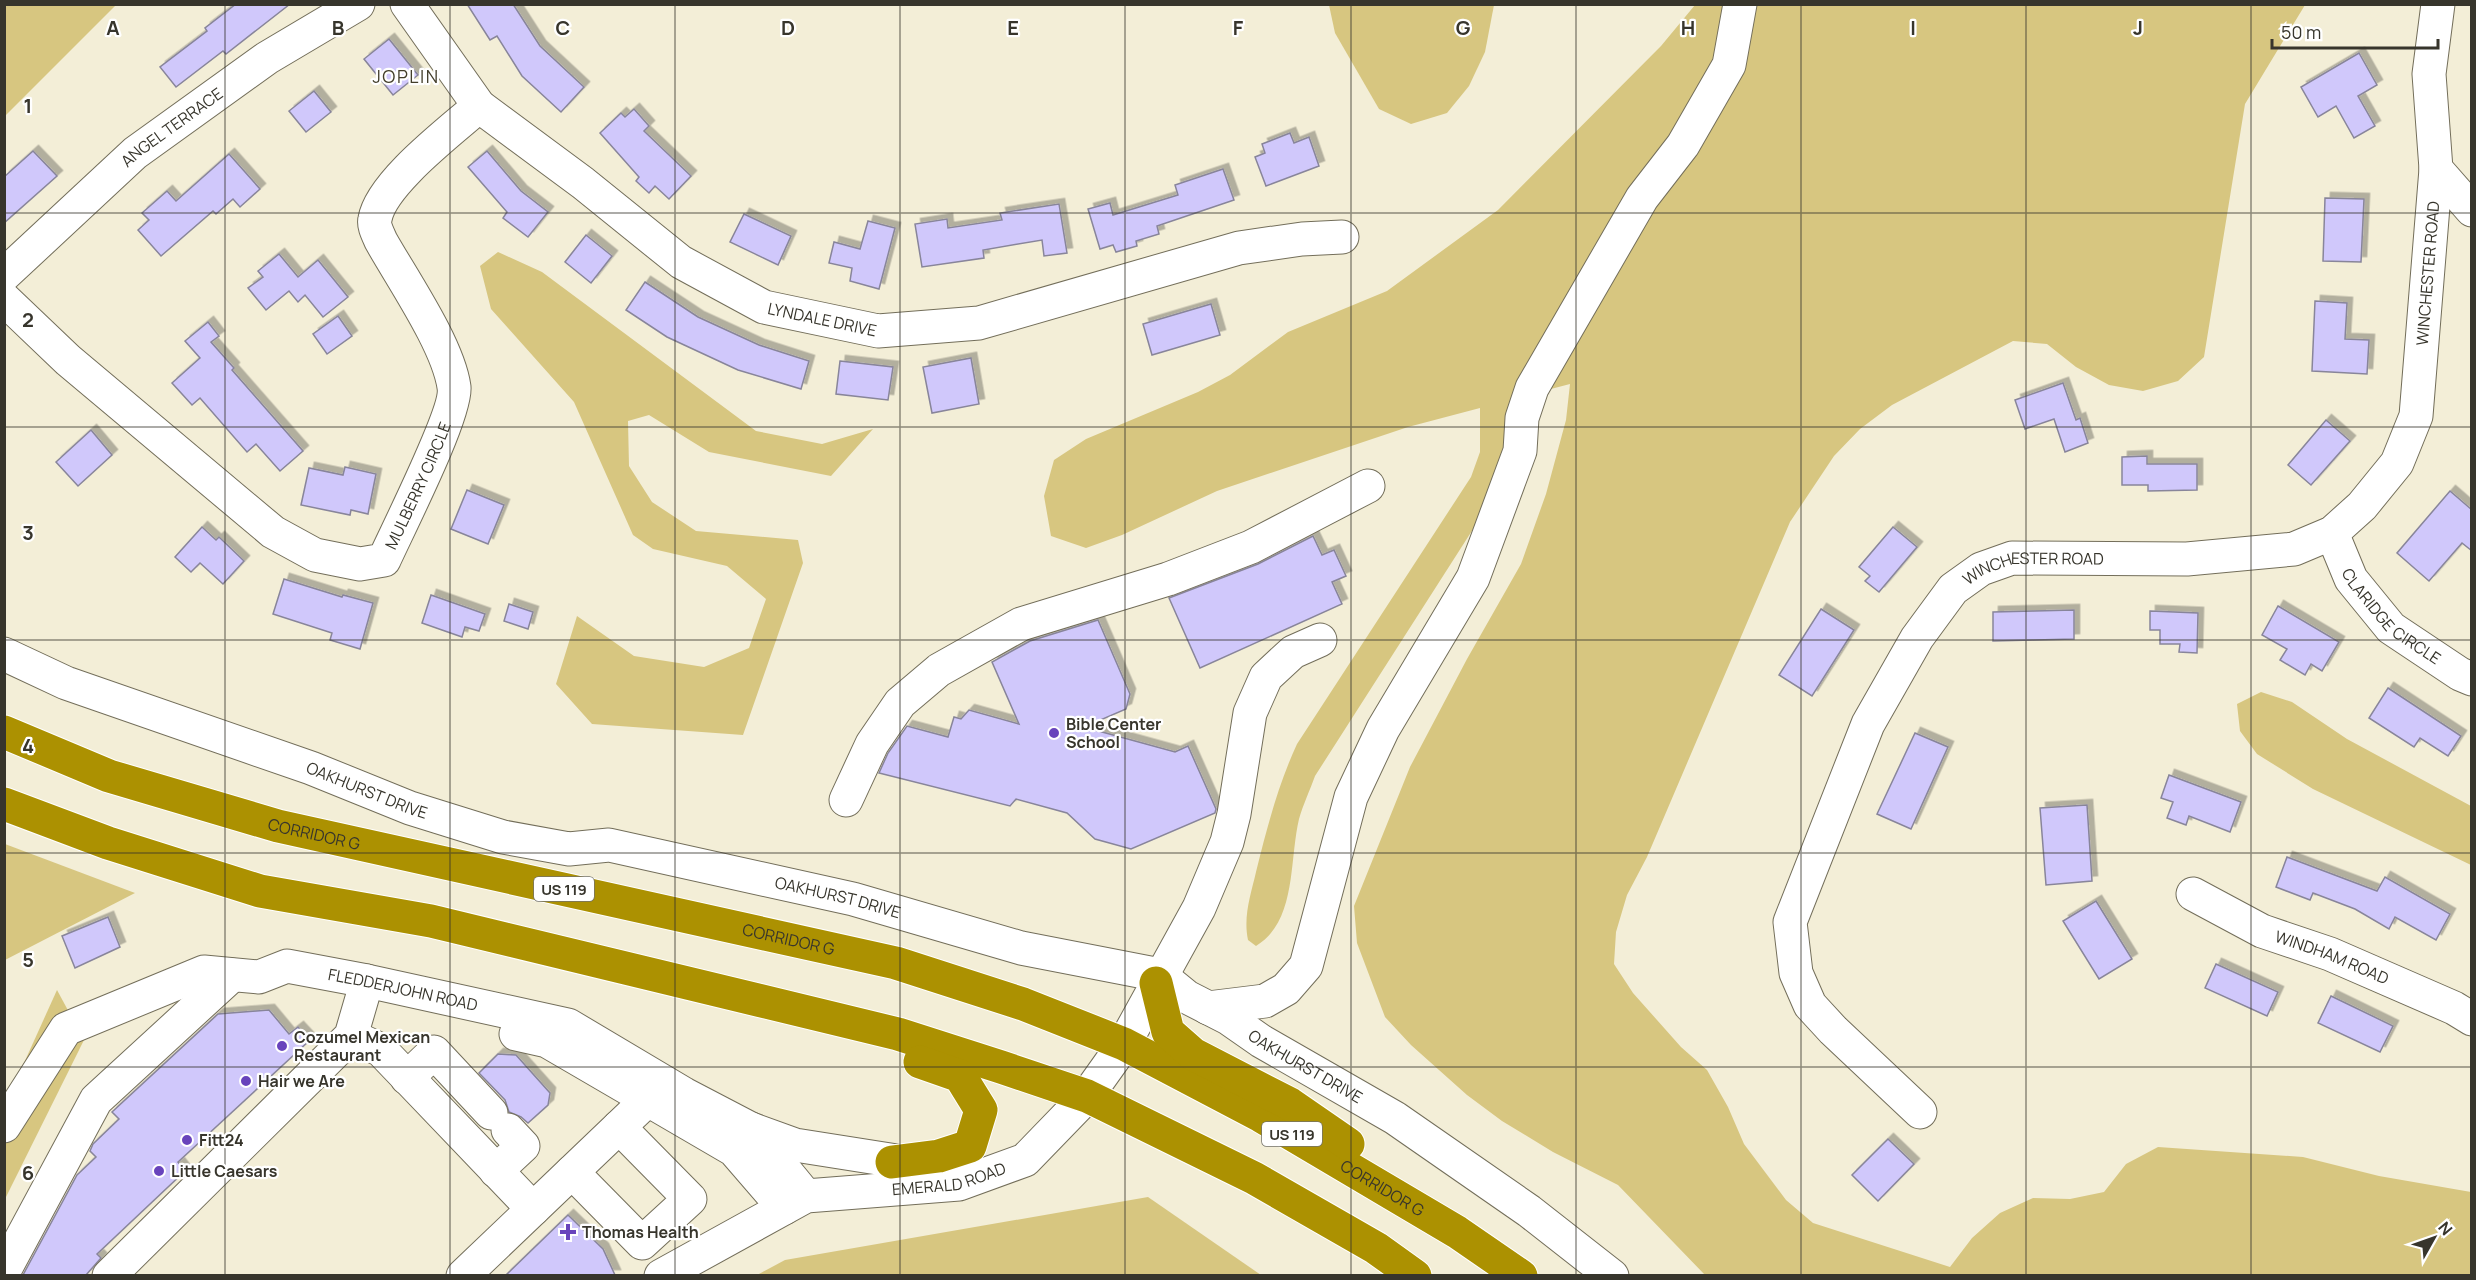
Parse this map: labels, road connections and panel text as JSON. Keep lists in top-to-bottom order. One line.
{"streets":{"highway":["CORRIDOR G","US 119"],"street":["ANGEL TERRACE","WINCHESTER ROAD","LYNDALE DRIVE","MULBERRY CIRCLE","CLARIDGE CIRCLE","OAKHURST DRIVE","WINDHAM ROAD","FLEDDERJOHN ROAD","EMERALD ROAD"]},"crossings":[["WINCHESTER ROAD","CLARIDGE CIRCLE"],["LYNDALE DRIVE","MULBERRY CIRCLE"],["OAKHURST DRIVE","EMERALD ROAD"],["CORRIDOR G","EMERALD ROAD"],["FLEDDERJOHN ROAD","EMERALD ROAD"]],"districts":["JOPLIN"],"places":{"other":["Bible Center School","Cozumel Mexican Restaurant","Hair we Are","Fitt24","Little Caesars"],"health":["Thomas Health"]},"scale_bar":"50 m","north":"top right","grid":{"columns":["A","B","C","D","E","F","G","H","I","J"],"rows":["1","2","3","4","5","6"]}}
